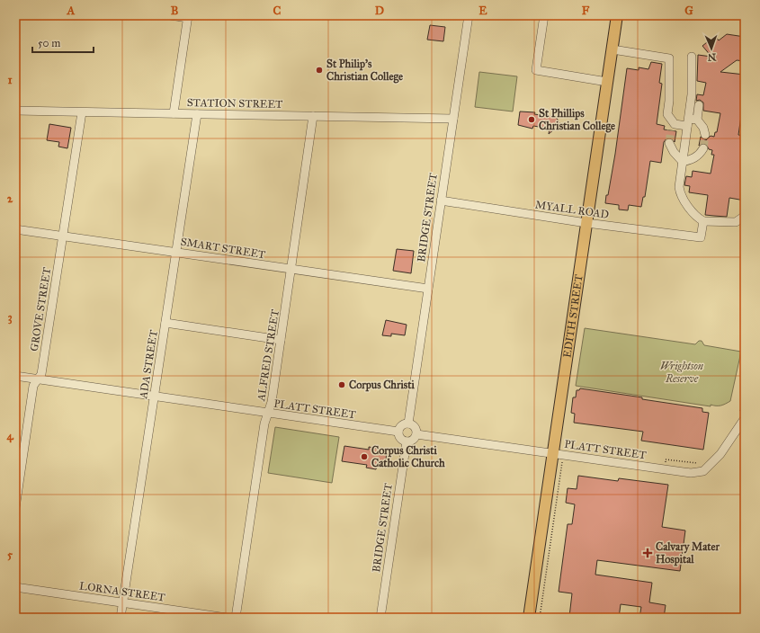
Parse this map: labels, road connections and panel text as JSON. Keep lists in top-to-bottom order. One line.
{"streets":{"main road":["EDITH STREET"],"street":["STATION STREET","MYALL ROAD","BRIDGE STREET","SMART STREET","GROVE STREET","ALFRED STREET","ADA STREET","PLATT STREET","LORNA STREET"]},"crossings":[["STATION STREET","BRIDGE STREET"],["STATION STREET","GROVE STREET"],["STATION STREET","ALFRED STREET"],["STATION STREET","ADA STREET"],["MYALL ROAD","BRIDGE STREET"],["MYALL ROAD","EDITH STREET"],["BRIDGE STREET","SMART STREET"],["BRIDGE STREET","PLATT STREET"],["SMART STREET","GROVE STREET"],["SMART STREET","ALFRED STREET"],["SMART STREET","ADA STREET"],["GROVE STREET","PLATT STREET"],["EDITH STREET","PLATT STREET"],["ALFRED STREET","PLATT STREET"],["ADA STREET","PLATT STREET"],["ADA STREET","LORNA STREET"]],"parks":["Wrightson Reserve"],"places":{"other":["St Philip’s Christian College","St Phillips Christian College","Corpus Christi","Corpus Christi Catholic Church"],"health":["Calvary Mater Hospital"]},"scale_bar":"50 m","north":"bottom","grid":{"columns":["A","B","C","D","E","F","G"],"rows":["1","2","3","4","5"]}}
